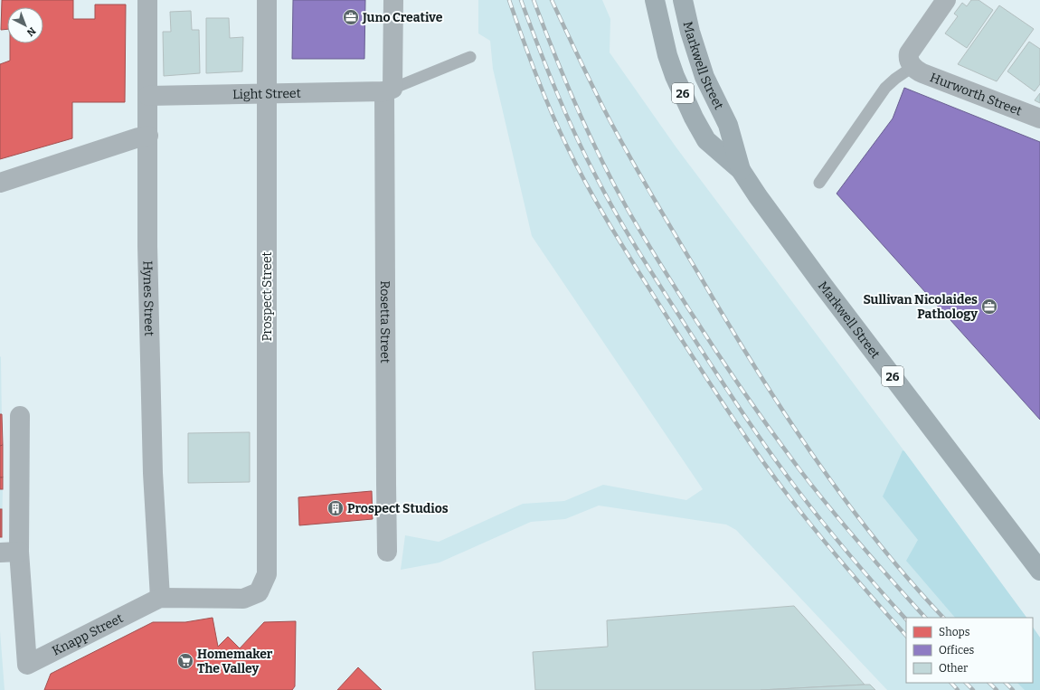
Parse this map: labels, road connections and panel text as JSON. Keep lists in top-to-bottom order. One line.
{"streets":{"highway":["Markwell Street","26"],"street":["Light Street","Hurworth Street","Prospect Street","Hynes Street","Rosetta Street","Knapp Street"]},"crossings":[["Light Street","Prospect Street"],["Light Street","Hynes Street"],["Light Street","Rosetta Street"],["Prospect Street","Knapp Street"],["Hynes Street","Knapp Street"]],"places":{"office":["Juno Creative","Sullivan Nicolaides Pathology"],"building":["Prospect Studios"],"supermarket":["Homemaker The Valley"]},"legend":["Shops","Offices","Other"],"north":"bottom right"}
